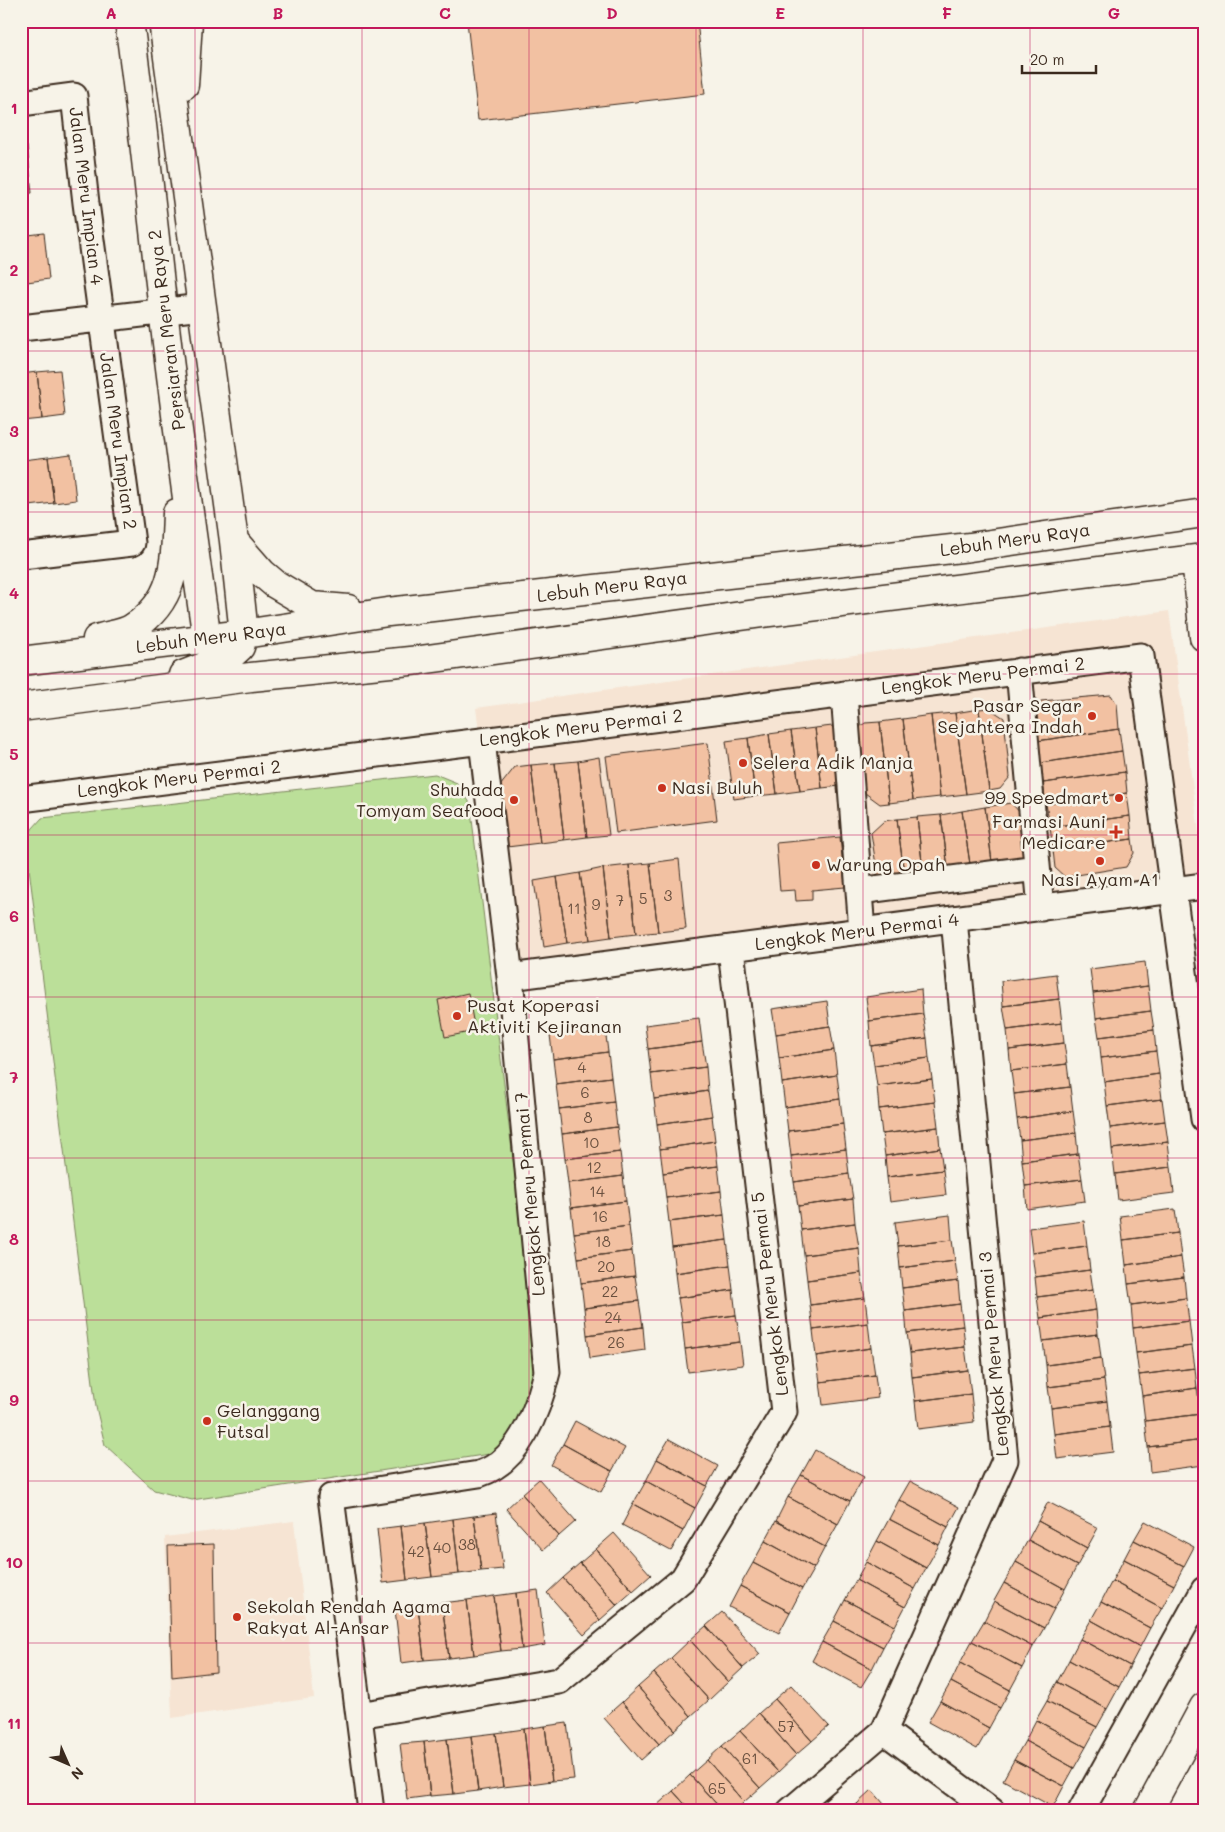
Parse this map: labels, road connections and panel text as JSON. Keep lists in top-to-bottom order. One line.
{"streets":{"main road":["Persiaran Meru Raya 2","Lebuh Meru Raya"],"street":["Jalan Meru Impian 4","Jalan Meru Impian 2","Lengkok Meru Permai 2","Lengkok Meru Permai 4","Lengkok Meru Permai 7","Lengkok Meru Permai 5","Lengkok Meru Permai 3"]},"crossings":[["Jalan Meru Impian 4","Jalan Meru Impian 2"],["Persiaran Meru Raya 2","Lebuh Meru Raya"],["Lengkok Meru Permai 2","Lengkok Meru Permai 4"],["Lengkok Meru Permai 2","Lengkok Meru Permai 7"],["Lengkok Meru Permai 4","Lengkok Meru Permai 7"],["Lengkok Meru Permai 4","Lengkok Meru Permai 5"],["Lengkok Meru Permai 4","Lengkok Meru Permai 3"],["Lengkok Meru Permai 7","Lengkok Meru Permai 5"]],"places":{"other":["Pasar Segar Sejahtera Indah","Selera Adik Manja","Nasi Buluh","99 Speedmart","Shuhada Tomyam Seafood","Nasi Ayam A1","Warung Opah","Pusat Koperasi Aktiviti Kejiranan","Gelanggang Futsal","Sekolah Rendah Agama Rakyat Al-Ansar"],"health":["Farmasi Auni Medicare"]},"house_numbers":["3","5","7","9","11","4","6","8","10","12","14","16","18","20","22","24","26","38","40","42","57","61","65"],"scale_bar":"20 m","north":"bottom right","grid":{"columns":["A","B","C","D","E","F","G"],"rows":["1","2","3","4","5","6","7","8","9","10","11"]}}
